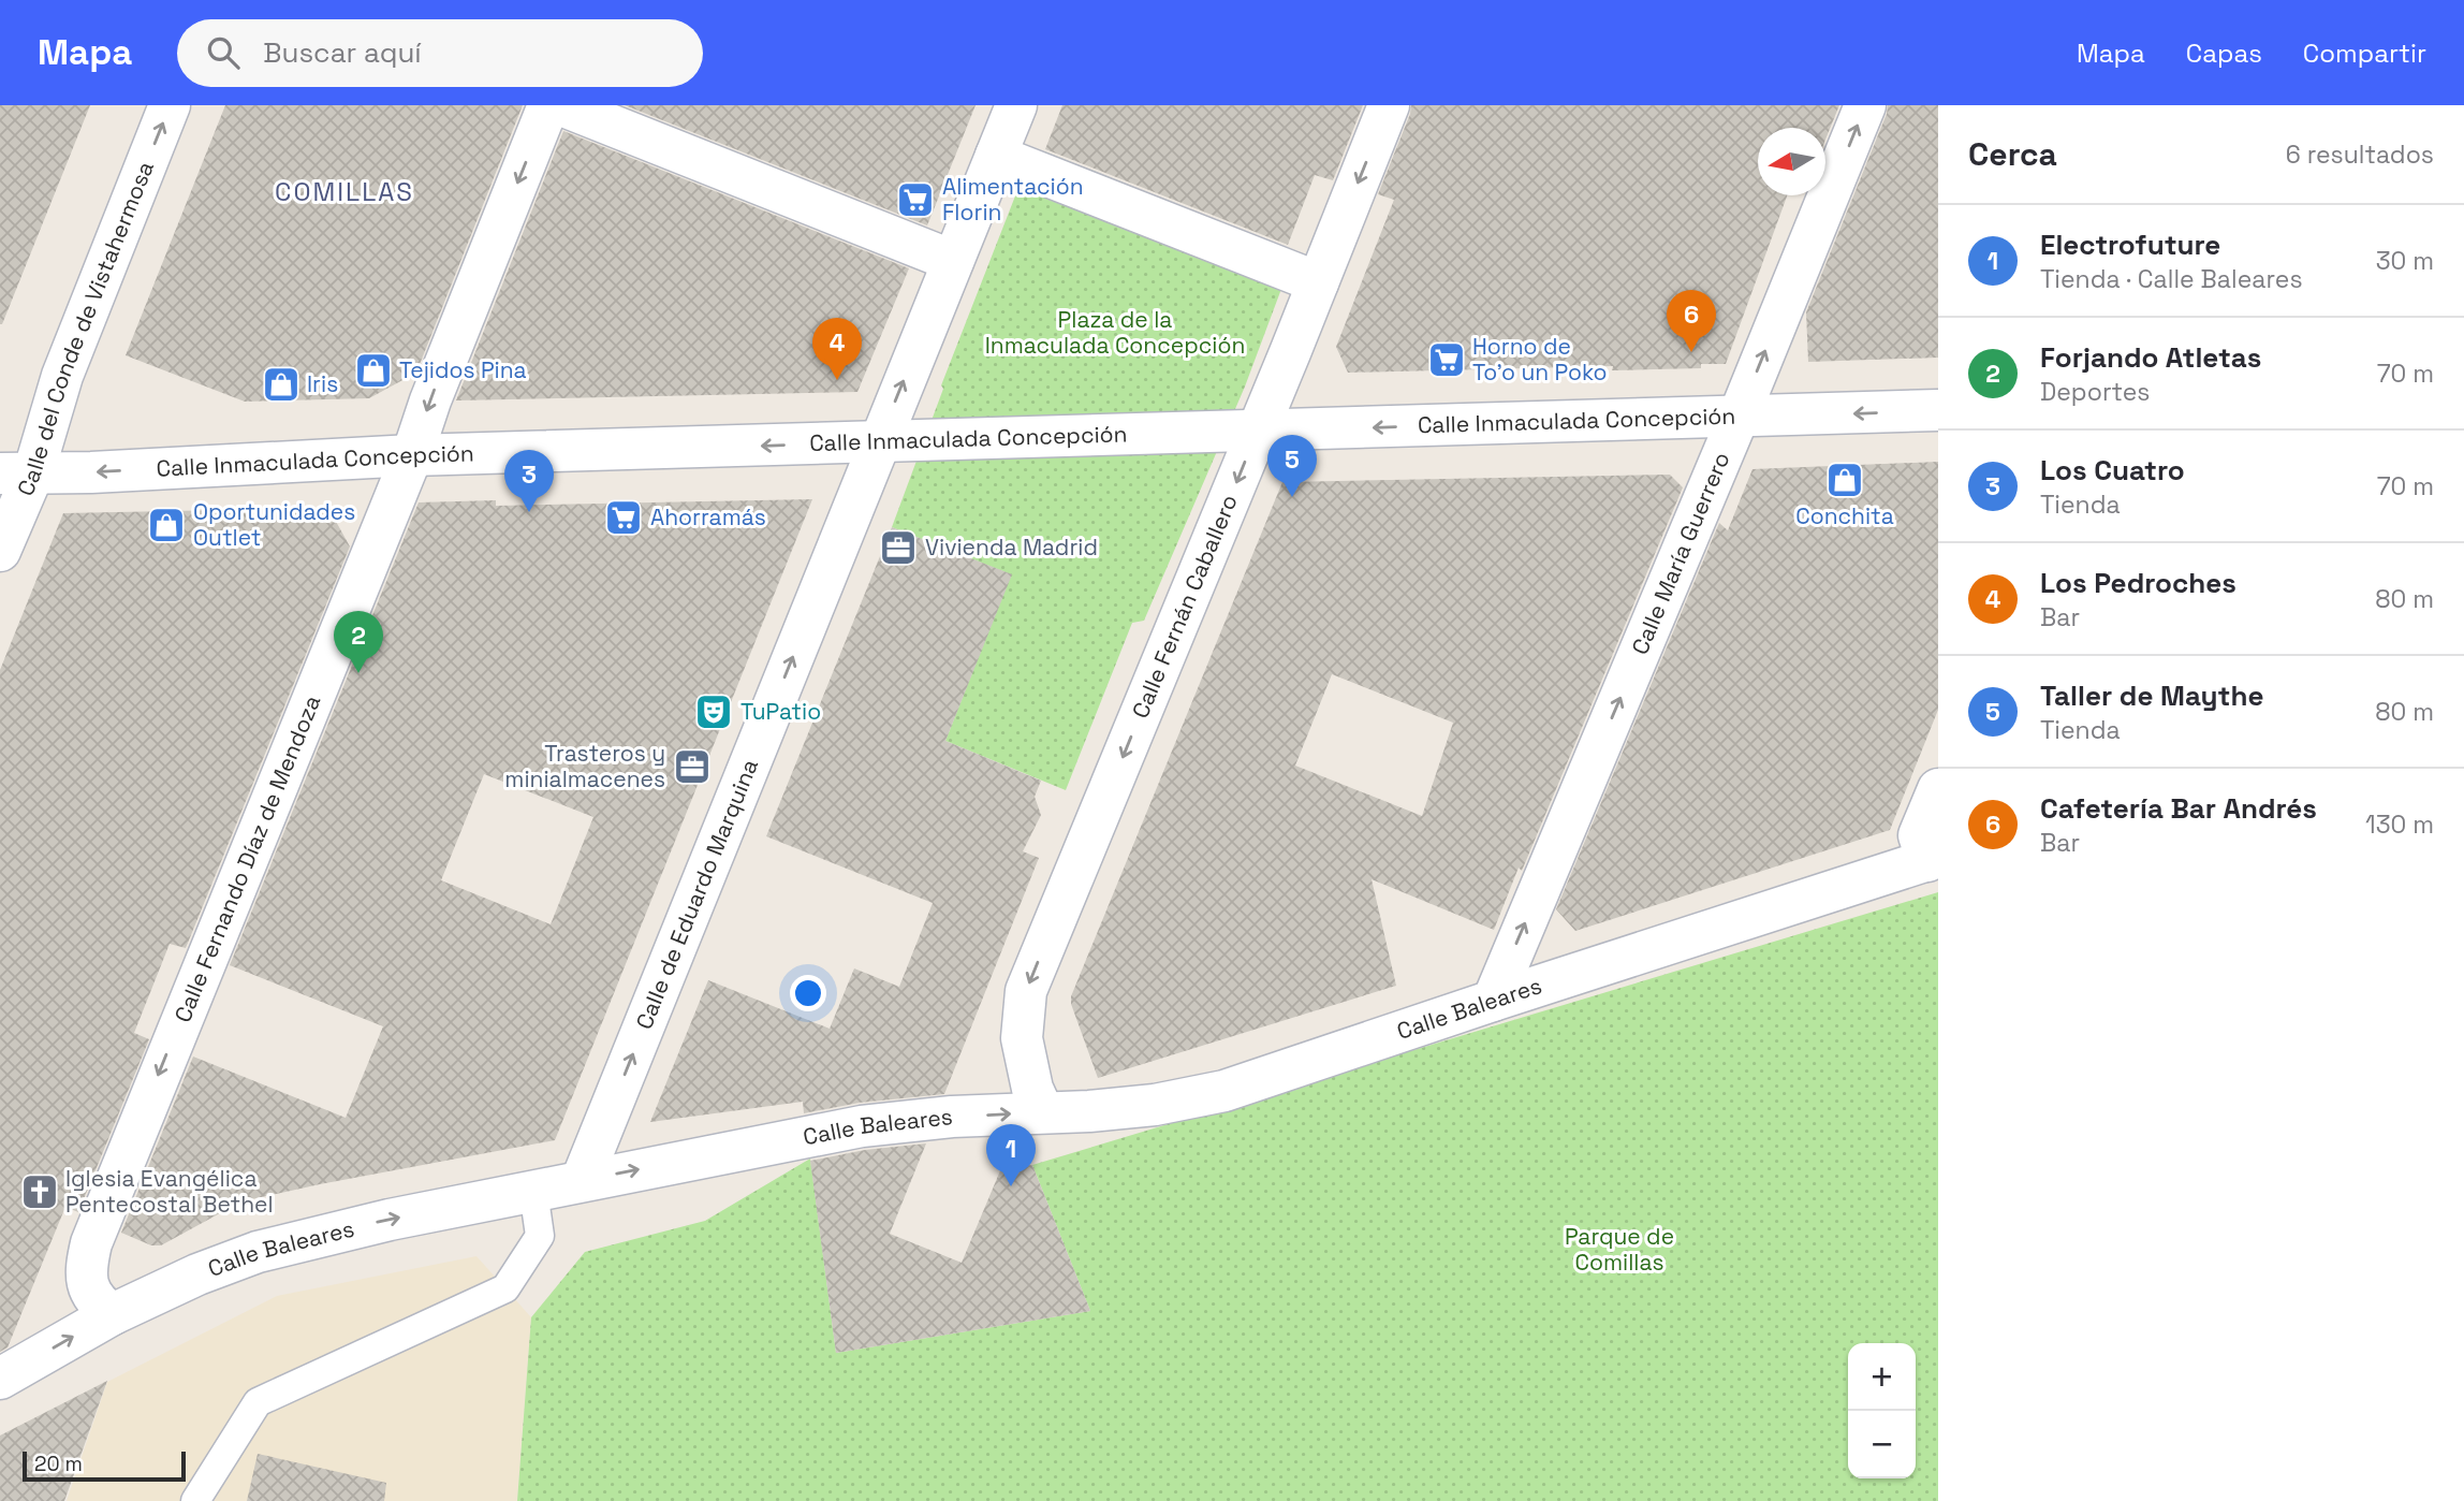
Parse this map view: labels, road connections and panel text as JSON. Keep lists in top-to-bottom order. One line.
{"streets":{"street":["Calle del Conde de Vistahermosa","Calle Inmaculada Concepción","Calle María Guerrero","Calle Fernán Caballero","Calle Fernando Díaz de Mendoza","Calle de Eduardo Marquina","Calle Baleares"]},"crossings":[["Calle del Conde de Vistahermosa","Calle Inmaculada Concepción"],["Calle Inmaculada Concepción","Calle María Guerrero"],["Calle Inmaculada Concepción","Calle Fernán Caballero"],["Calle Inmaculada Concepción","Calle Fernando Díaz de Mendoza"],["Calle Inmaculada Concepción","Calle de Eduardo Marquina"],["Calle María Guerrero","Calle Baleares"],["Calle Fernán Caballero","Calle Baleares"],["Calle Fernando Díaz de Mendoza","Calle Baleares"],["Calle de Eduardo Marquina","Calle Baleares"]],"one_way":["Calle del Conde de Vistahermosa","Calle Inmaculada Concepción","Calle María Guerrero","Calle Fernán Caballero","Calle Fernando Díaz de Mendoza","Calle de Eduardo Marquina","Calle Baleares"],"districts":["COMILLAS"],"parks":["Plaza de la Inmaculada Concepción","Parque de Comillas"],"places":{"supermarket":["Alimentación Florin","Horno de To'o un Poko","Ahorramás"],"shop":["Tejidos Pina","Iris","Conchita","Oportunidades Outlet"],"office":["Vivienda Madrid","Trasteros y minialmacenes"],"theatre":["TuPatio"],"church":["Iglesia Evangélica Pentecostal Bethel"]},"scale_bar":"20 m","north":"left","page":{"header":"Mapa","search":"Buscar aquí","nav":["Mapa","Capas","Compartir"],"heading":["Cerca","6 resultados"],"list":[{"mark":"1","name":"Electrofuture","note":"Tienda · Calle Baleares","value":"30 m"},{"mark":"2","name":"Forjando Atletas","note":"Deportes","value":"70 m"},{"mark":"3","name":"Los Cuatro","note":"Tienda","value":"70 m"},{"mark":"4","name":"Los Pedroches","note":"Bar","value":"80 m"},{"mark":"5","name":"Taller de Maythe","note":"Tienda","value":"80 m"},{"mark":"6","name":"Cafetería Bar Andrés","note":"Bar","value":"130 m"}],"pins":["6","4","5","3","2","1"],"map_buttons":["+","−"],"scale":"20 m"}}
